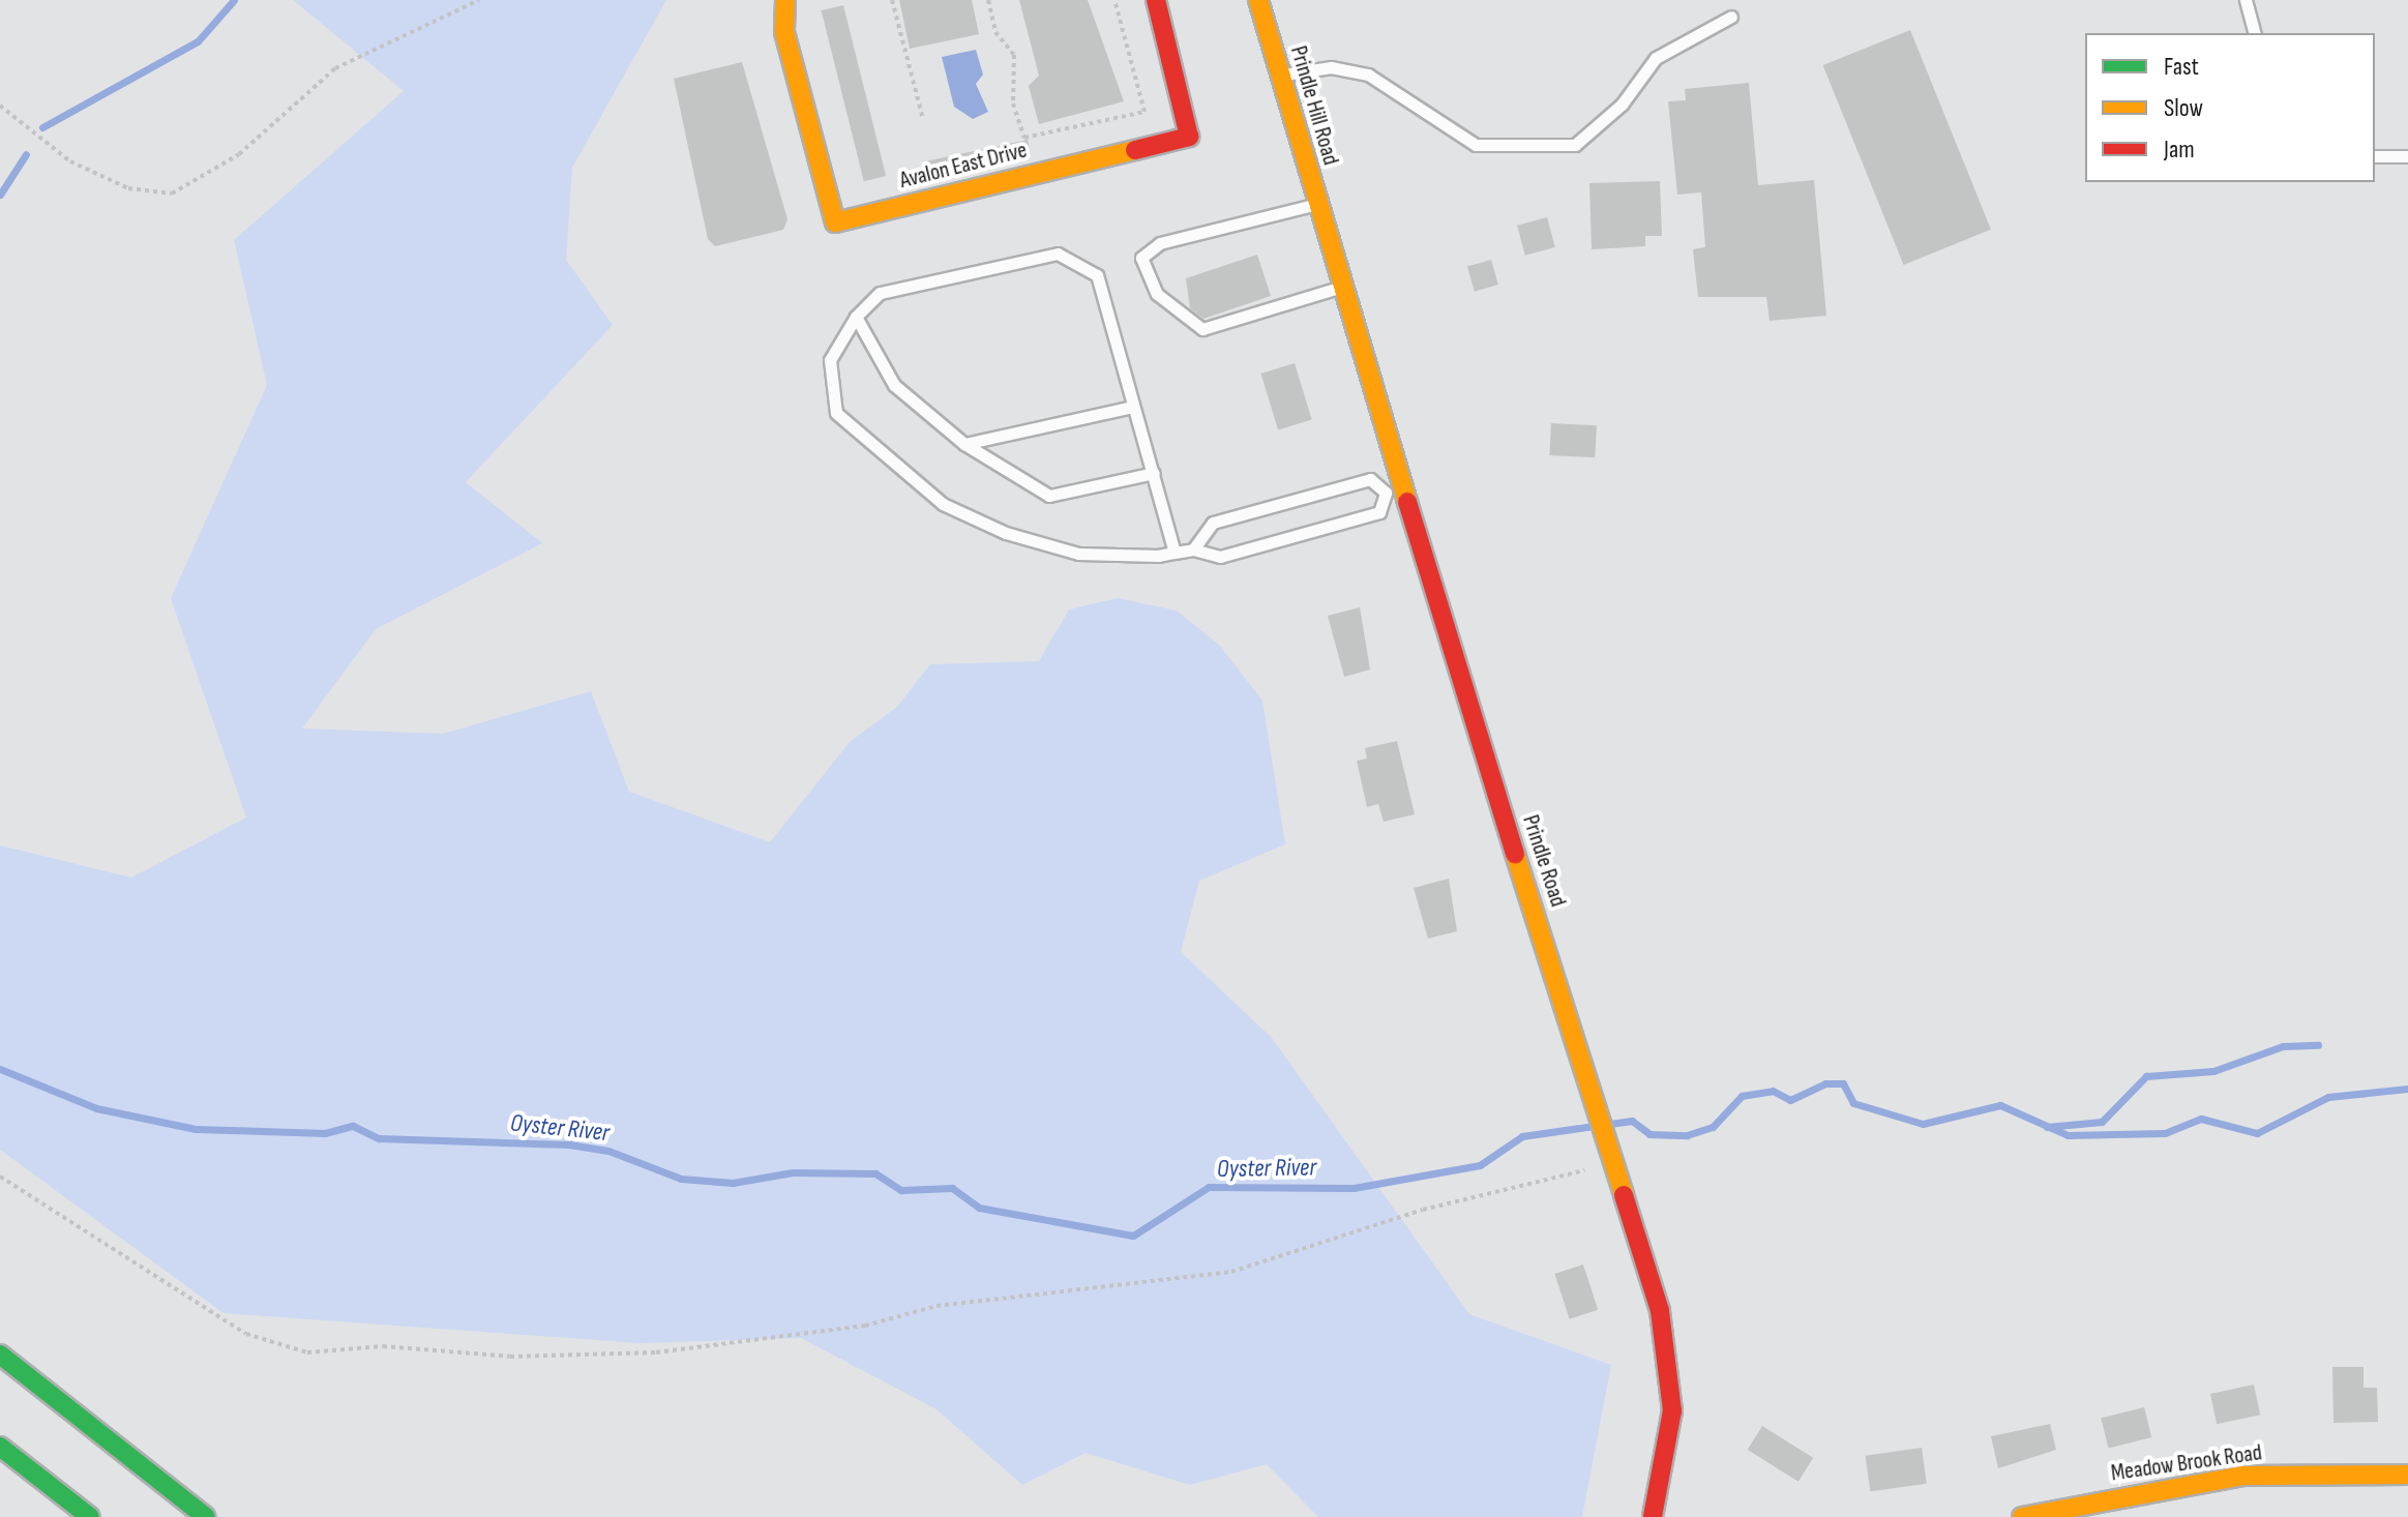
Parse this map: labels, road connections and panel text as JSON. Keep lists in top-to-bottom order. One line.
{"streets":{"main road":["Prindle Hill Road","Avalon East Drive","Prindle Road","Meadow Brook Road"]},"crossings":[["Prindle Hill Road","Prindle Road"]],"water":["Oyster River"],"legend":["Fast","Slow","Jam"]}
